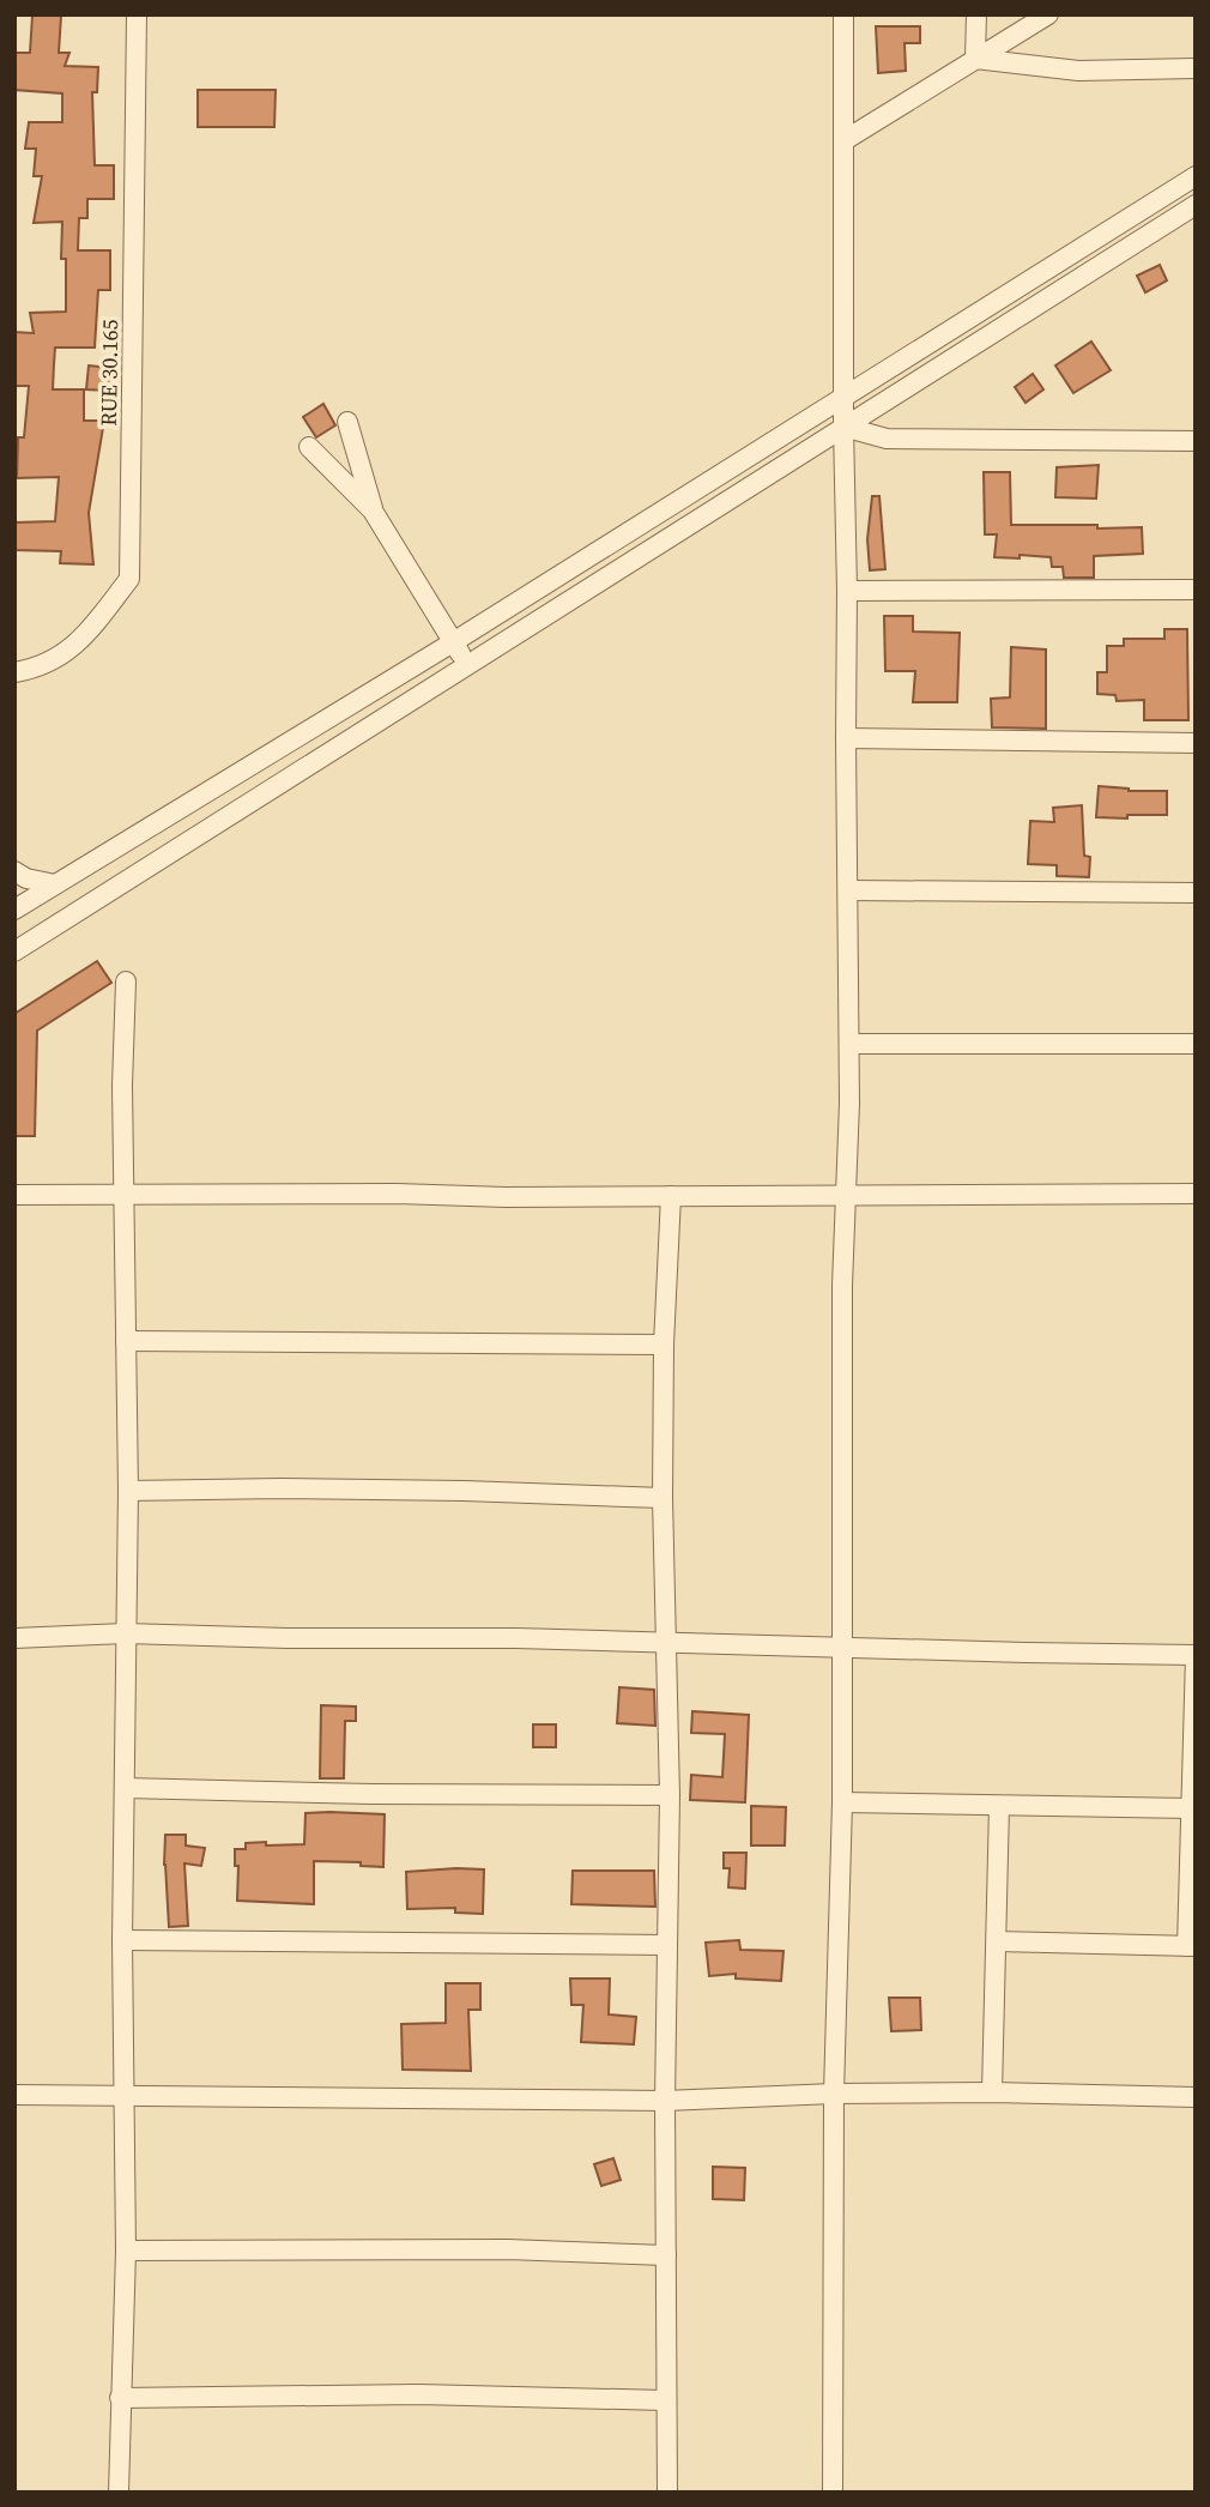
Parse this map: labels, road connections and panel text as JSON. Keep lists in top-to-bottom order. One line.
{"streets":{"street":["RUE 30.165"]}}
